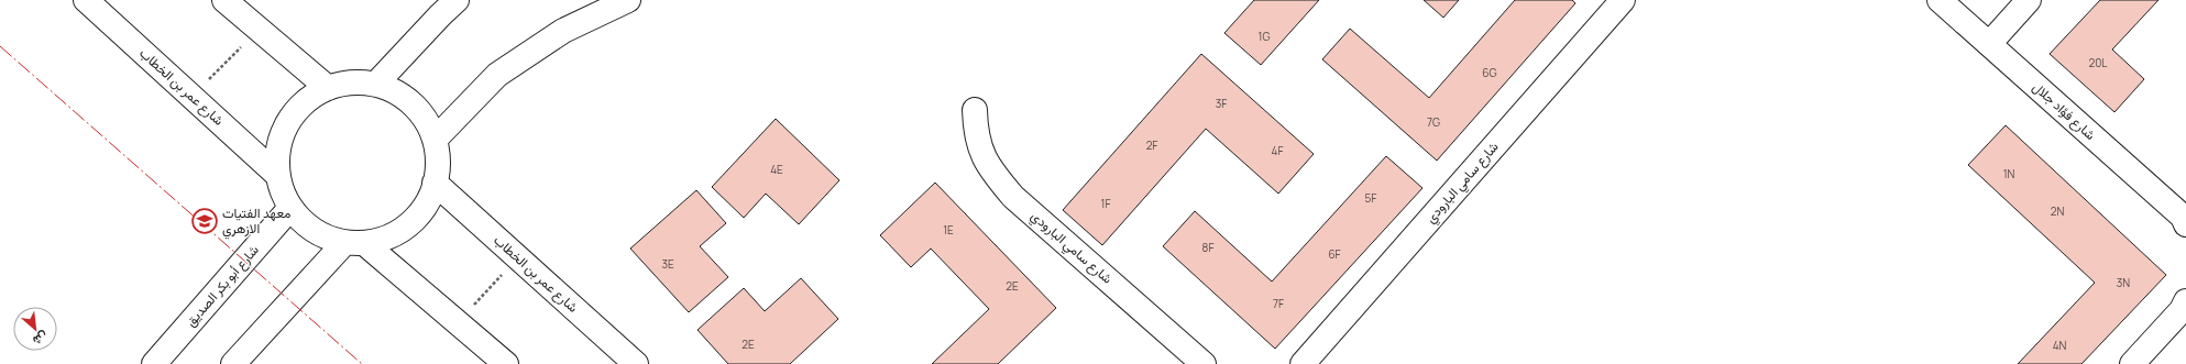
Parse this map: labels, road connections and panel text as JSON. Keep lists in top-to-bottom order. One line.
{"streets":{"street":["شارع عمر بن الخطاب","شارع فؤاد جلال","شارع سامي البارودي","شارع أبو بكر الصديق"]},"places":{"school or university":["معهد الفتيات الازهري"]},"house_numbers":["1G","20L","6G","3F","7G","2F","4F","4E","1N","5F","1F","2N","1E","8F","6F","3E","3N","2E","7F","2E","4N"],"north":"bottom right"}
